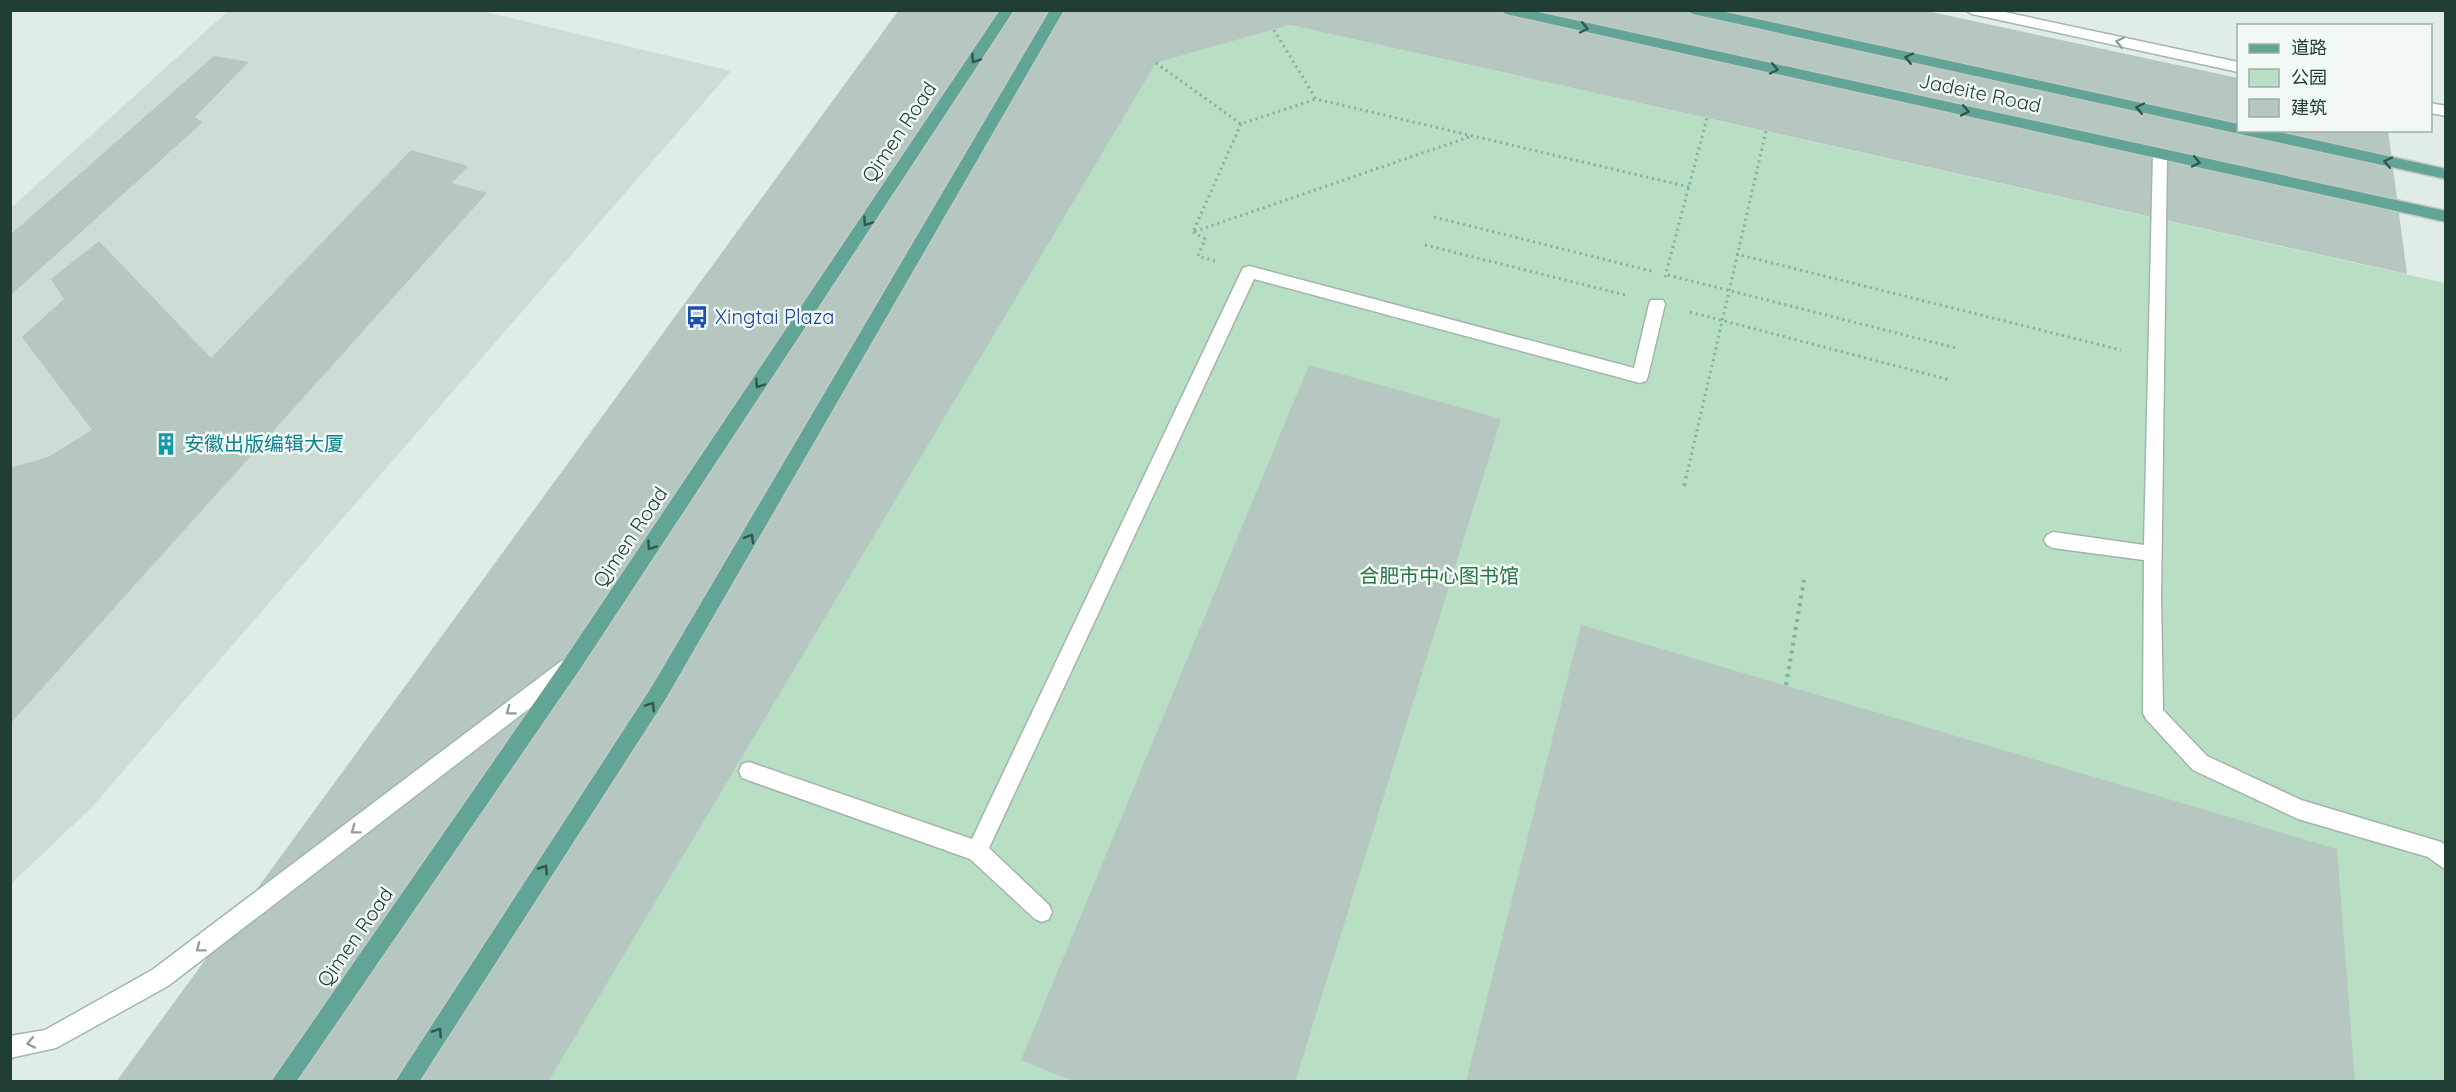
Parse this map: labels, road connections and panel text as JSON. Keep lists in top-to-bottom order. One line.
{"streets":{"main road":["Jadeite Road","Qimen Road"]},"parks":["合肥市中心图书馆"],"places":{"bus stop":["Xingtai Plaza"],"building":["安徽出版编辑大厦"]},"legend":["道路","公园","建筑"]}
